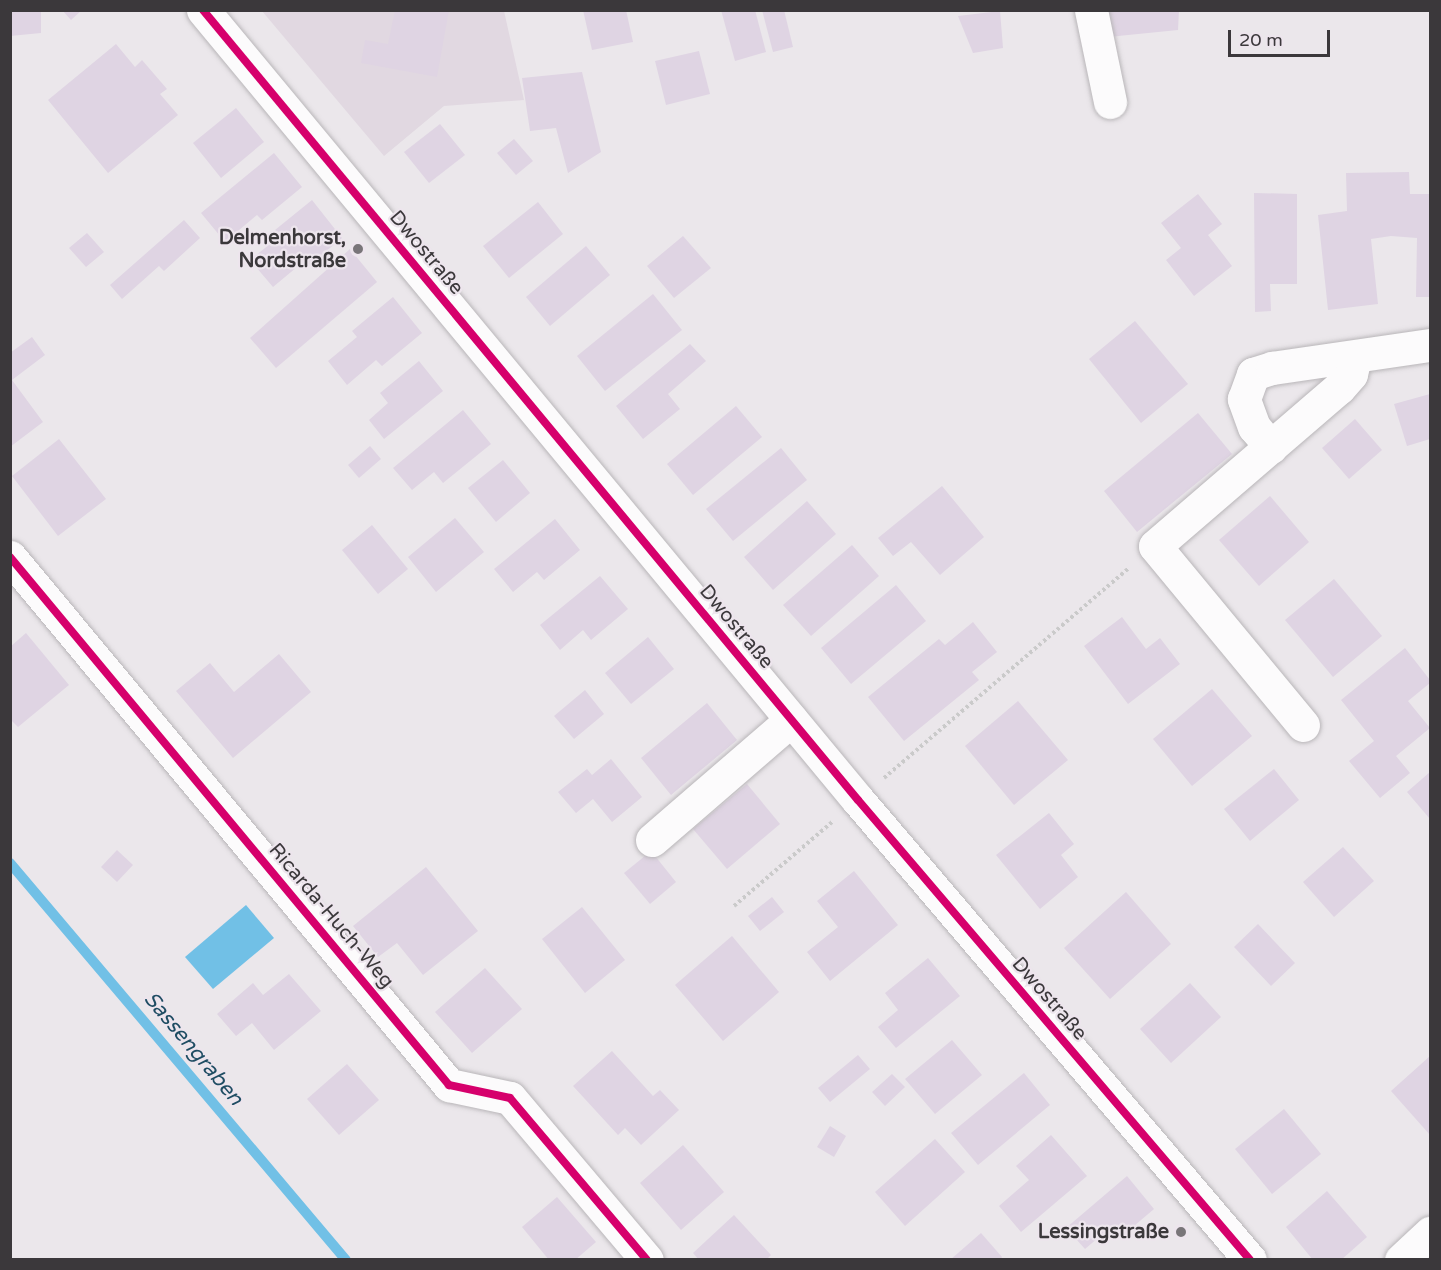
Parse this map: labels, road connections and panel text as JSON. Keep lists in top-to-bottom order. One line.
{"streets":{"street":["Dwostraße","Ricarda-Huch-Weg"]},"water":["Sassengraben"],"places":["Delmenhorst, Nordstraße","Lessingstraße"],"scale_bar":"20 m"}
